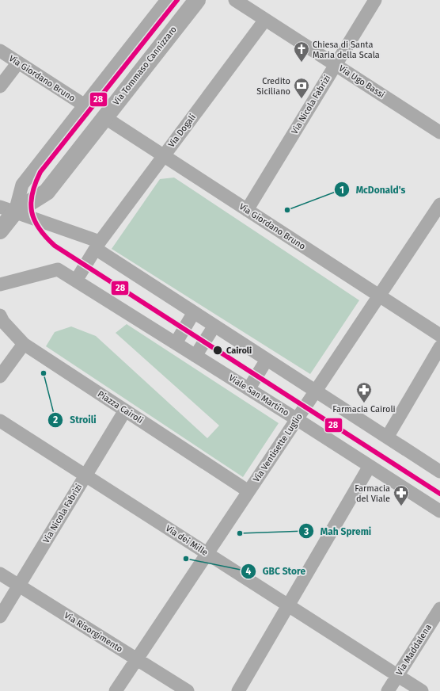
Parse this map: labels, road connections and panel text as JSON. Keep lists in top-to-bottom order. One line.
{"streets":{"street":["Via Tommaso Cannizzaro","Via Giordano Bruno","Via Ugo Bassi","Via Nicola Fabrizi","Via Dogali","Viale San Martino","Piazza Cairoli","Via Ventisette Luglio","Via dei Mille","Via Risorgimento","Via Maddalena"]},"crossings":[["Via Tommaso Cannizzaro","Via Giordano Bruno"],["Via Giordano Bruno","Via Nicola Fabrizi"],["Via Giordano Bruno","Via Dogali"],["Via Giordano Bruno","Via Ventisette Luglio"],["Via Ugo Bassi","Via Nicola Fabrizi"],["Via Ugo Bassi","Via Dogali"],["Via Nicola Fabrizi","Piazza Cairoli"],["Via Nicola Fabrizi","Via dei Mille"],["Via Nicola Fabrizi","Via Risorgimento"],["Via Dogali","Viale San Martino"],["Viale San Martino","Via Ventisette Luglio"],["Piazza Cairoli","Via Ventisette Luglio"],["Via Ventisette Luglio","Via dei Mille"],["Via Ventisette Luglio","Via Risorgimento"],["Via dei Mille","Via Maddalena"]],"places":{"church":["Chiesa di Santa Maria della Scala"],"bank":["Credito Siciliano"],"other":["McDonald's","Cairoli","Stroili","Mah Spremi","GBC Store"],"pharmacy":["Farmacia Cairoli","Farmacia del Viale"]},"lines":["transit line 28"]}
